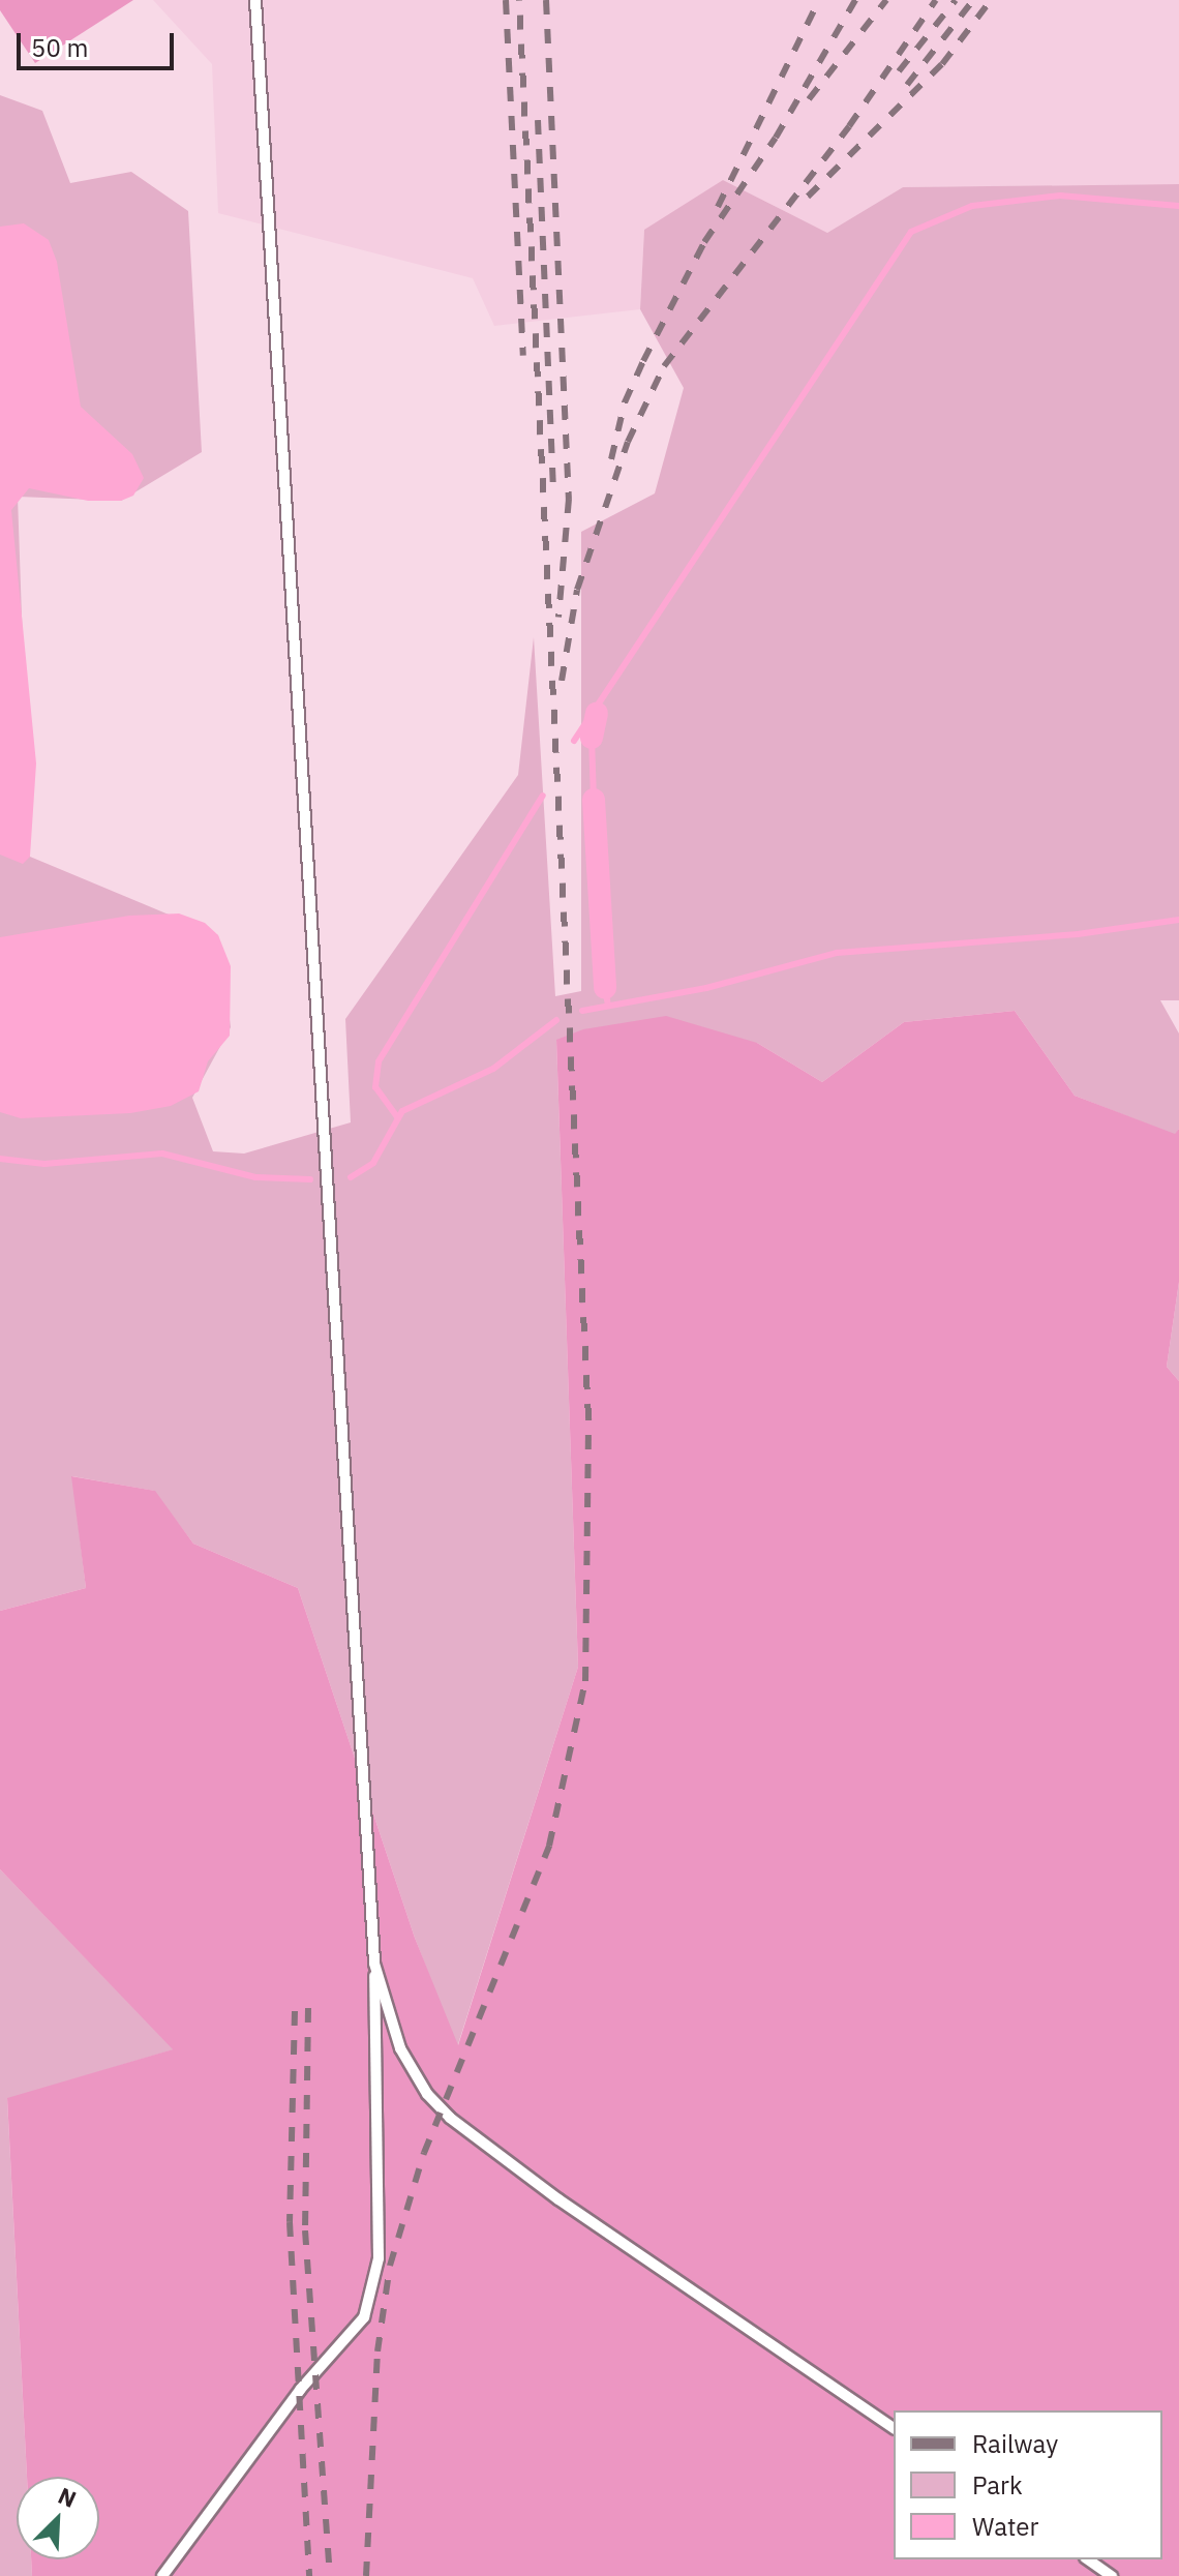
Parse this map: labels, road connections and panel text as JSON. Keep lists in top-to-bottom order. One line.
{"legend":["Railway","Park","Water"],"scale_bar":"50 m","north":"top right"}
